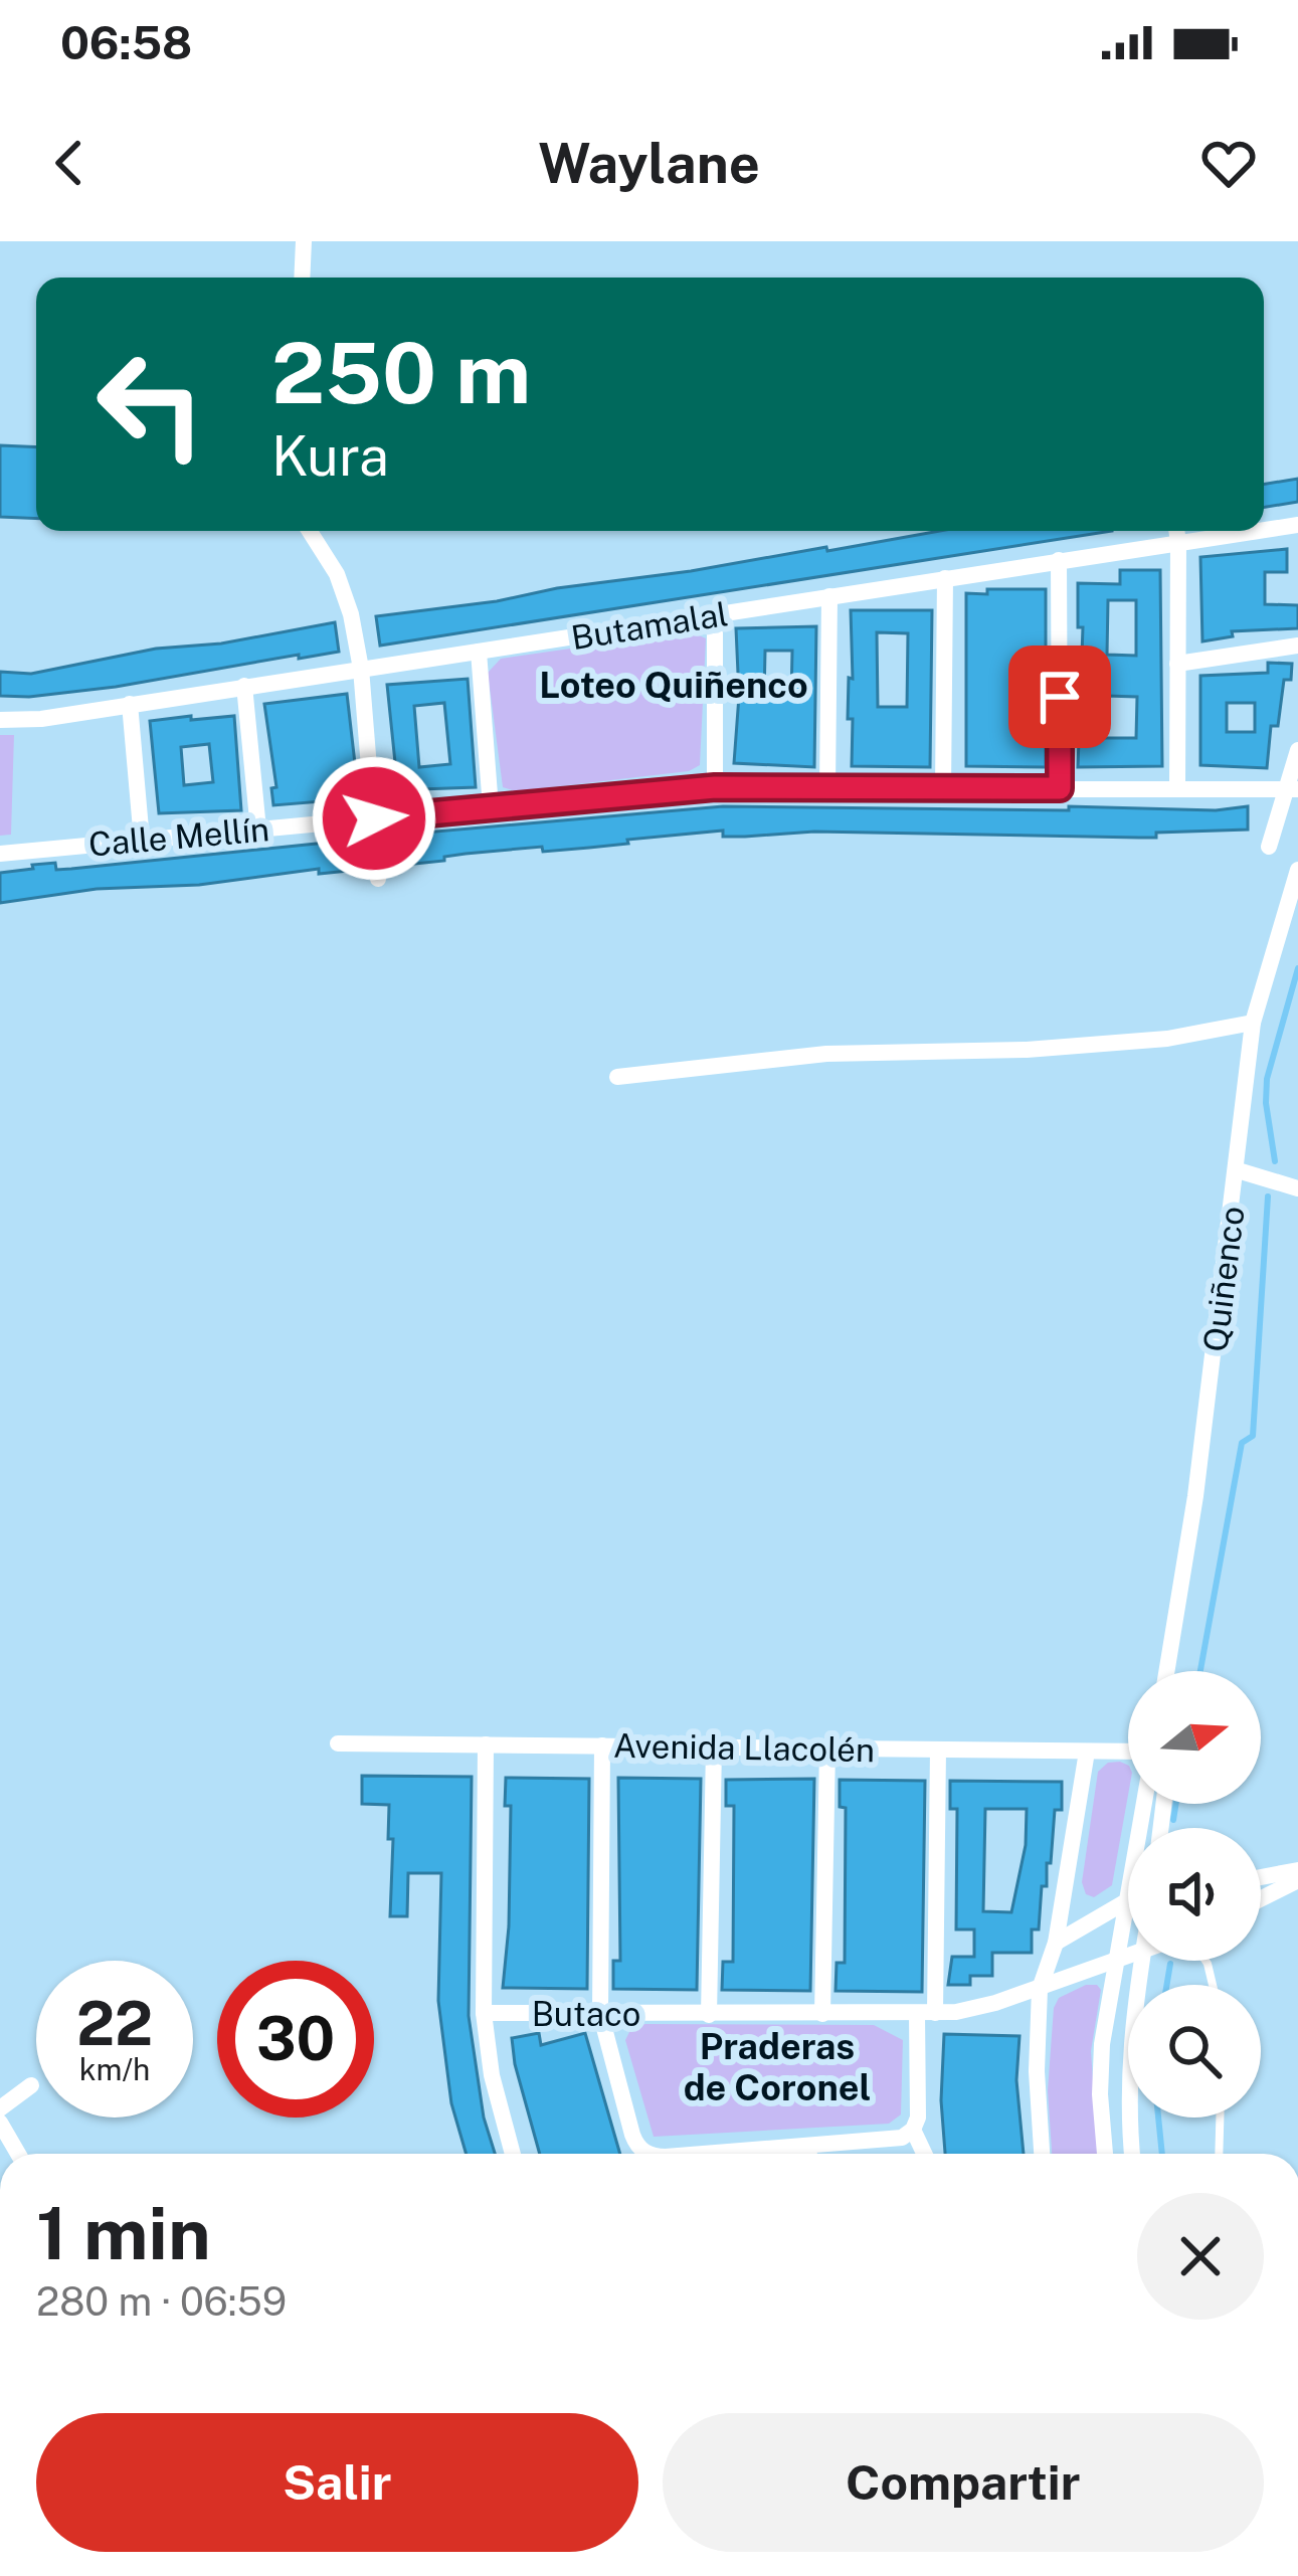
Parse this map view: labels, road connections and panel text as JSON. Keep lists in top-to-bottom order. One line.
{"streets":{"street":["Butamalal","Calle Mellín","Quiñenco","Avenida Llacolén","Butaco"]},"districts":["Loteo Quiñenco","Praderas de Coronel"],"north":"right","page":{"status":"06:58","header":"Waylane","turn":["250 m","Kura"],"speed":"22 km/h","limit":"30","heading":["1 min","280 m · 06:59"],"buttons":["Salir","Compartir"]}}
